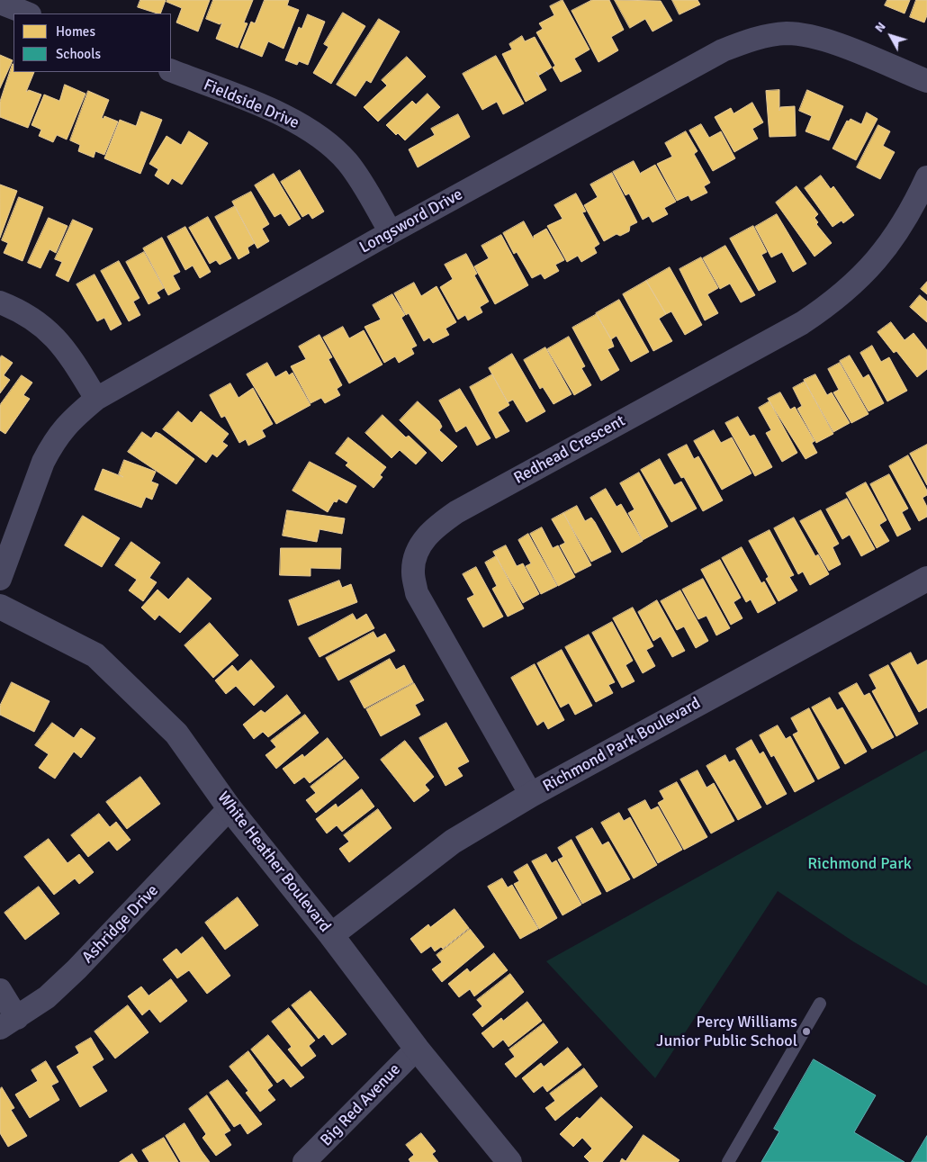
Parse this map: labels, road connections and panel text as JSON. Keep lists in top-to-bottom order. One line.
{"streets":{"street":["Fieldside Drive","Longsword Drive","Redhead Crescent","Richmond Park Boulevard","White Heather Boulevard","Ashridge Drive","Big Red Avenue"]},"crossings":[["Fieldside Drive","Longsword Drive"],["Redhead Crescent","Richmond Park Boulevard"],["Richmond Park Boulevard","White Heather Boulevard"],["White Heather Boulevard","Ashridge Drive"],["White Heather Boulevard","Big Red Avenue"]],"parks":["Richmond Park"],"places":["Percy Williams Junior Public School"],"legend":["Homes","Schools"],"north":"top left"}
